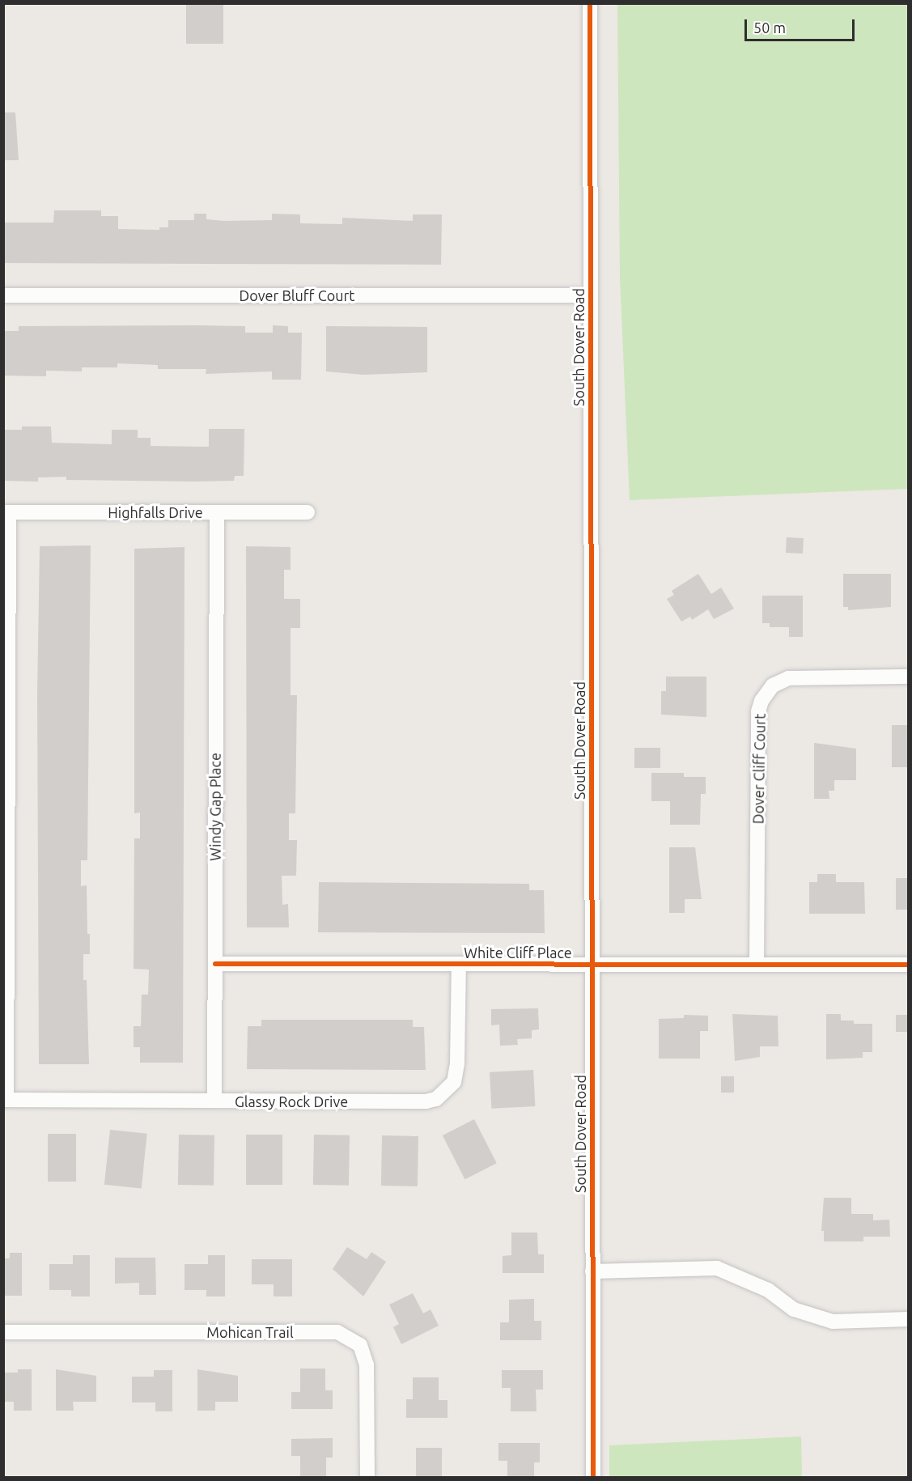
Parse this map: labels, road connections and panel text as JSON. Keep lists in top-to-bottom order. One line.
{"streets":{"street":["Dover Bluff Court","South Dover Road","Highfalls Drive","Dover Cliff Court","Windy Gap Place","White Cliff Place","Glassy Rock Drive","Mohican Trail"]},"crossings":[["Dover Bluff Court","South Dover Road"],["South Dover Road","White Cliff Place"],["Highfalls Drive","Windy Gap Place"],["Dover Cliff Court","White Cliff Place"],["Windy Gap Place","White Cliff Place"],["Windy Gap Place","Glassy Rock Drive"],["White Cliff Place","Glassy Rock Drive"]],"scale_bar":"50 m"}
